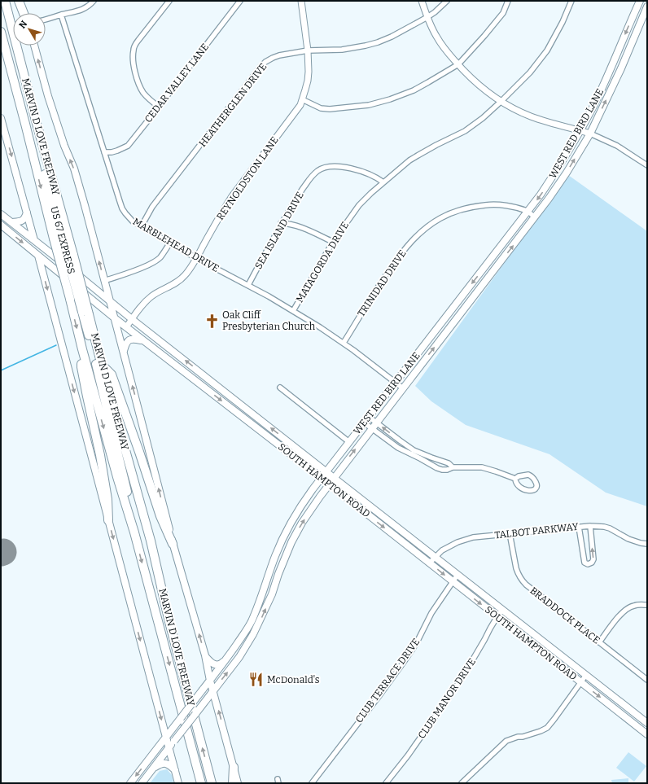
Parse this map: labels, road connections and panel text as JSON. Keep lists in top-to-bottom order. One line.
{"streets":{"highway":["MARVIN D LOVE FREEWAY","US 67 EXPRESS"],"main road":["WEST RED BIRD LANE","SOUTH HAMPTON ROAD"],"street":["CEDAR VALLEY LANE","HEATHERGLEN DRIVE","REYNOLDSTON LANE","SEA ISLAND DRIVE","MARBLEHEAD DRIVE","MATAGORDA DRIVE","TRINIDAD DRIVE","TALBOT PARKWAY","BRADDOCK PLACE","CLUB TERRACE DRIVE","CLUB MANOR DRIVE"]},"crossings":[["CEDAR VALLEY LANE","MARBLEHEAD DRIVE"],["HEATHERGLEN DRIVE","REYNOLDSTON LANE"],["HEATHERGLEN DRIVE","MARBLEHEAD DRIVE"],["WEST RED BIRD LANE","MARVIN D LOVE FREEWAY"],["WEST RED BIRD LANE","MARBLEHEAD DRIVE"],["WEST RED BIRD LANE","TRINIDAD DRIVE"],["WEST RED BIRD LANE","SOUTH HAMPTON ROAD"],["MARVIN D LOVE FREEWAY","US 67 EXPRESS"],["MARVIN D LOVE FREEWAY","SOUTH HAMPTON ROAD"],["REYNOLDSTON LANE","MARBLEHEAD DRIVE"],["REYNOLDSTON LANE","SOUTH HAMPTON ROAD"],["SEA ISLAND DRIVE","MARBLEHEAD DRIVE"],["SEA ISLAND DRIVE","MATAGORDA DRIVE"],["MARBLEHEAD DRIVE","MATAGORDA DRIVE"],["MARBLEHEAD DRIVE","TRINIDAD DRIVE"],["SOUTH HAMPTON ROAD","TALBOT PARKWAY"],["SOUTH HAMPTON ROAD","CLUB TERRACE DRIVE"],["SOUTH HAMPTON ROAD","CLUB MANOR DRIVE"],["TALBOT PARKWAY","BRADDOCK PLACE"]],"places":{"church":["Oak Cliff Presbyterian Church"],"restaurant":["McDonald's"]},"north":"top left"}
